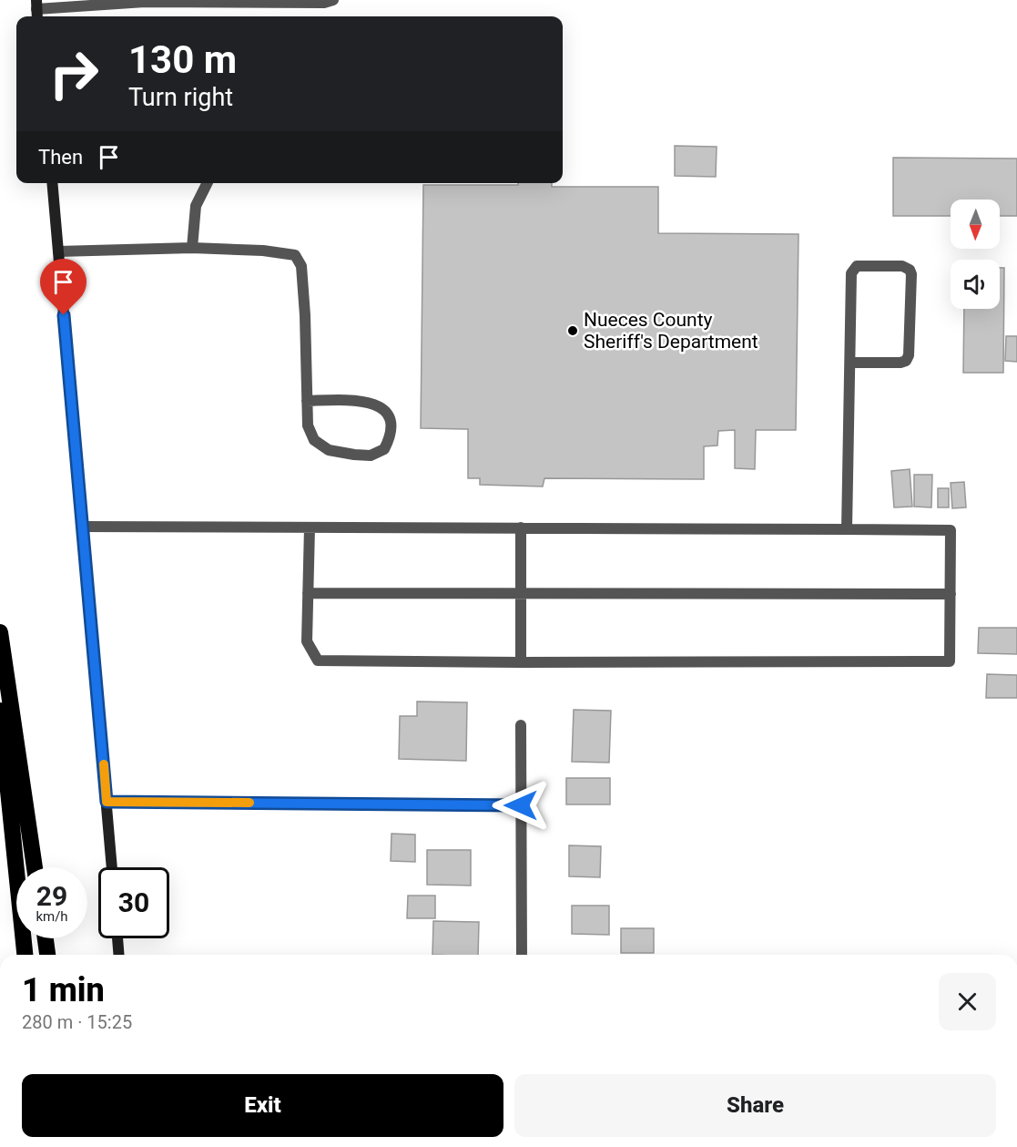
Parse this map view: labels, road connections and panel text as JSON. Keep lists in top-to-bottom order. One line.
{"places":["Nueces County Sheriff's Department"],"north":"bottom","page":{"turn":["130 m","Turn right"],"then":"Then","speed":"29 km/h","limit":"30","heading":["1 min","280 m · 15:25"],"buttons":["Exit","Share"]}}
